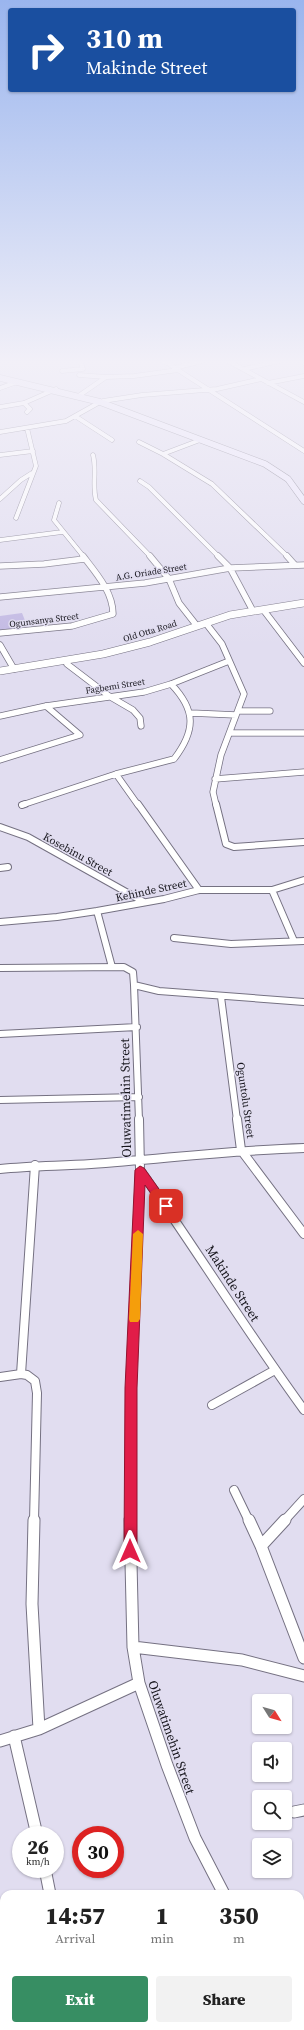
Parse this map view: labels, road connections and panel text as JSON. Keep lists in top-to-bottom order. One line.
{"streets":{"street":["A.G. Oriade Street","Ogunsanya Street","Old Otta Road","Fagbemi Street","Kosebinu Street","Kehinde Street","Oluwatimehin Street","Oguntolu Street","Makinde Street"]},"crossings":[["A.G. Oriade Street","Ogunsanya Street"],["Kosebinu Street","Kehinde Street"],["Oluwatimehin Street","Makinde Street"]],"north":"bottom right","page":{"turn":["310 m","Makinde Street"],"speed":"26 km/h","limit":"30","eta":["14:57","Arrival","1","min","350","m"],"buttons":["Exit","Share"]}}
